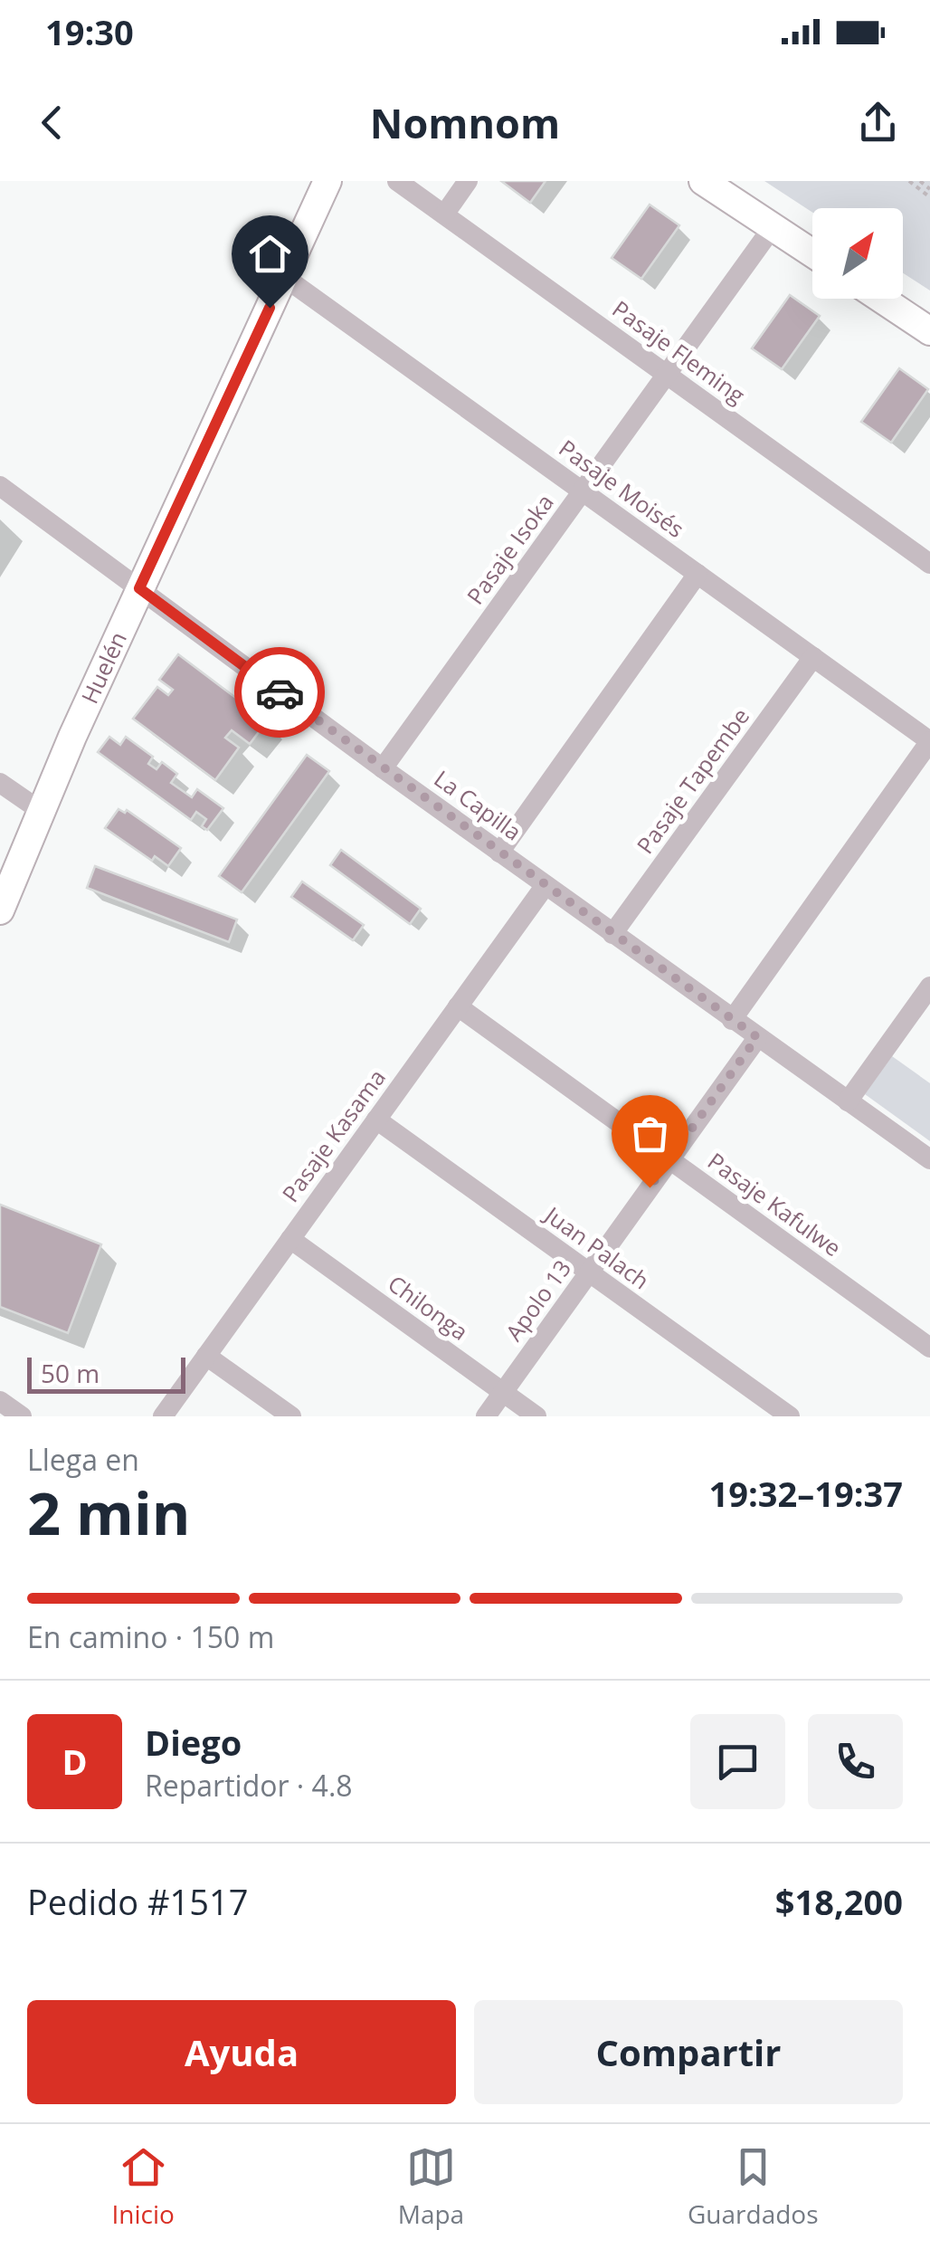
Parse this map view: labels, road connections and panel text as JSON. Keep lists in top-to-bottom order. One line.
{"streets":{"main road":["Huelén"],"street":["Pasaje Fleming","Pasaje Moisés","Pasaje Isoka","Pasaje Tapembe","La Capilla","Pasaje Kasama","Pasaje Kafulwe","Juan Palach","Apolo 13","Chilonga"]},"crossings":[["Pasaje Fleming","Pasaje Isoka"],["Pasaje Moisés","Pasaje Isoka"],["Pasaje Moisés","Huelén"],["Pasaje Moisés","Pasaje Tapembe"],["Pasaje Isoka","La Capilla"],["Huelén","La Capilla"],["Pasaje Tapembe","La Capilla"],["La Capilla","Pasaje Kasama"],["La Capilla","Apolo 13"],["Pasaje Kasama","Pasaje Kafulwe"],["Pasaje Kasama","Juan Palach"],["Pasaje Kasama","Chilonga"],["Pasaje Kafulwe","Apolo 13"],["Juan Palach","Apolo 13"],["Apolo 13","Chilonga"]],"scale_bar":"50 m","north":"top right","page":{"status":"19:30","header":"Nomnom","scale":"50 m","heading":["2 min","Llega en","19:32–19:37"],"panel":["Diego","Repartidor · 4.8","Pedido #1517","$18,200"],"bar":"En camino · 150 m","round":"D","buttons":["Ayuda","Compartir"],"tabs":["Inicio","Mapa","Guardados"]}}
